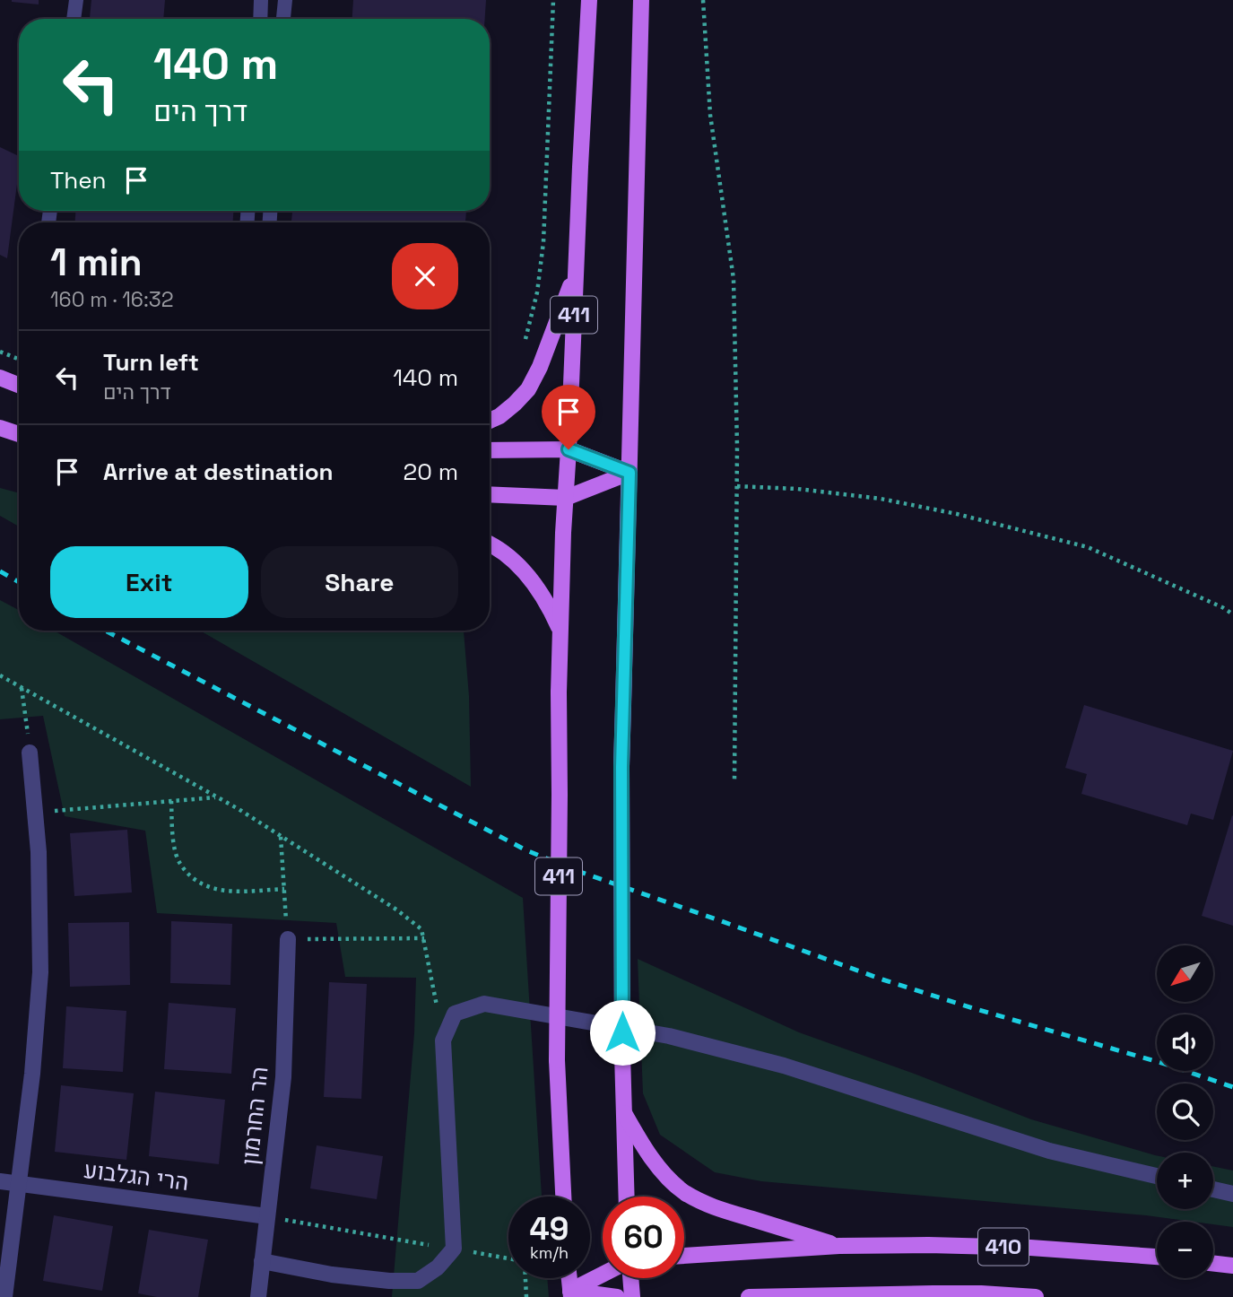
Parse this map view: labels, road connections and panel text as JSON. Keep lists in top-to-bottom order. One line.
{"streets":{"main road":["411","410"],"street":["הר החרמון","הרי הגלבוע"]},"crossings":[["הר החרמון","הרי הגלבוע"]],"north":"bottom left","page":{"turn":["140 m","דרך הים"],"then":"Then","heading":["1 min","160 m · 16:32"],"list":[{"name":"Turn left","note":"דרך הים","value":"140 m"},{"name":"Arrive at destination","value":"20 m"}],"buttons":["Exit","Share"],"map_buttons":["+","−"],"speed":"49 km/h","limit":"60"}}
